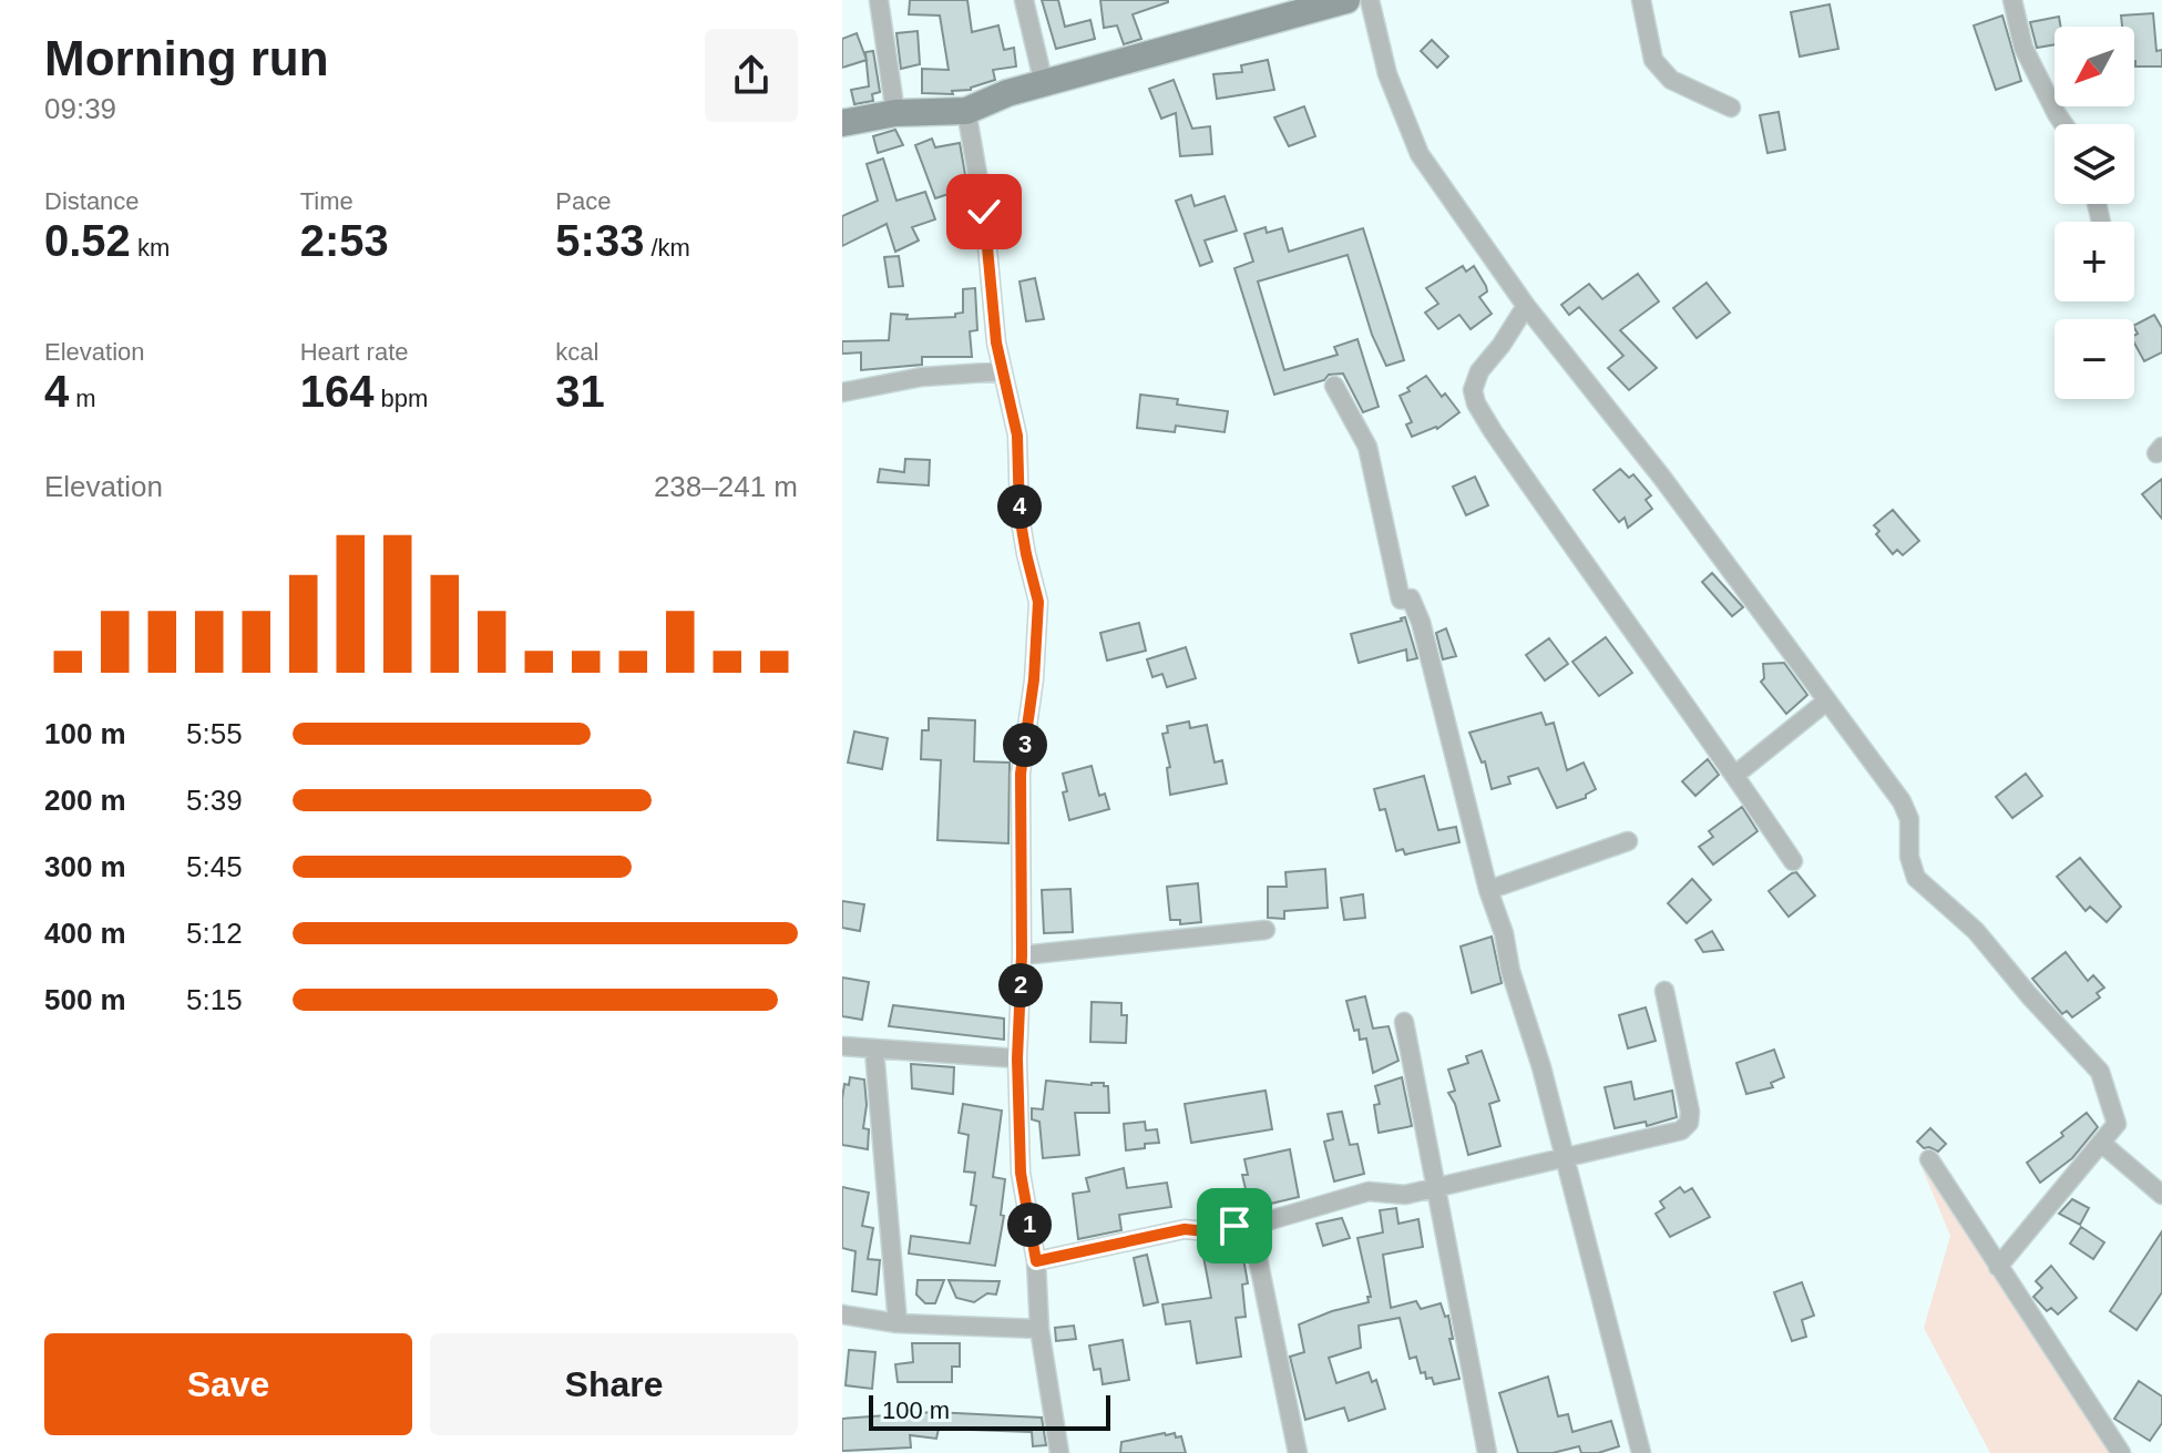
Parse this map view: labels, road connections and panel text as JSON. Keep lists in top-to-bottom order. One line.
{"scale_bar":"100 m","north":"bottom left","page":{"heading":["Morning run","09:39"],"map_buttons":["+","−"],"stats":[["Distance","0.52 km"],["Time","2:53"],["Pace","5:33 /km"],["Elevation","4 m"],["Heart rate","164 bpm"],["kcal","31"]],"chart":["Elevation","238–241 m"],"pins":["4","3","2","1"],"list":[{"name":"100 m","note":"5:55"},{"name":"200 m","note":"5:39"},{"name":"300 m","note":"5:45"},{"name":"400 m","note":"5:12"},{"name":"500 m","note":"5:15"}],"buttons":["Save","Share"],"scale":"100 m"}}
